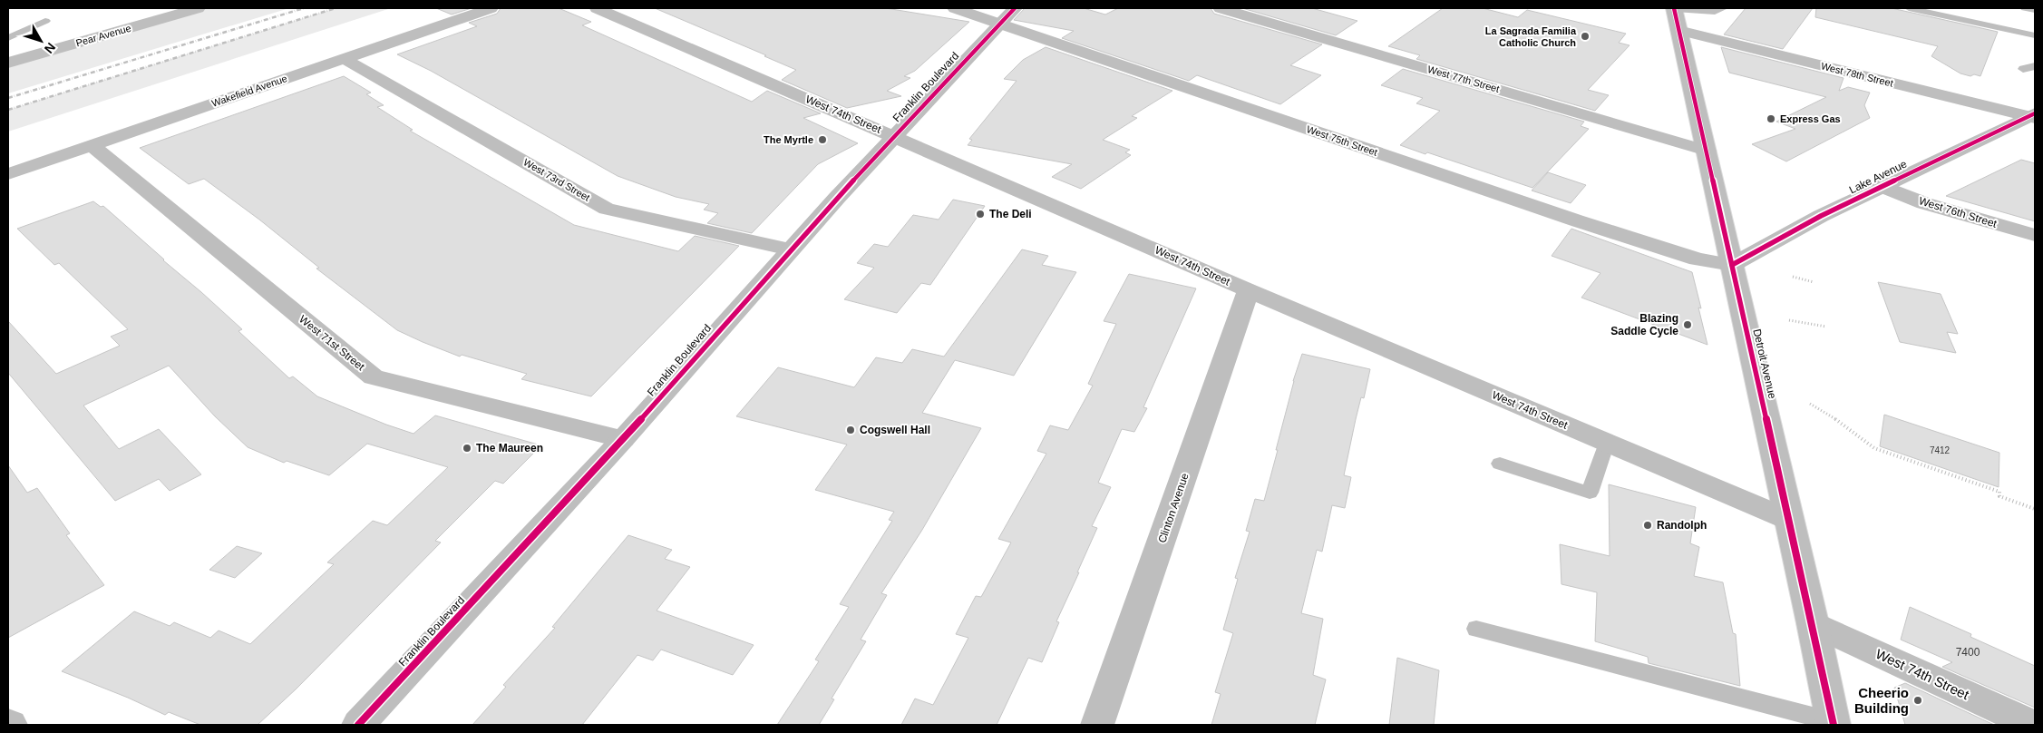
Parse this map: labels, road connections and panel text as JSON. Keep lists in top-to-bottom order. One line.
{"streets":{"street":["Pear Avenue","West 78th Street","West 77th Street","Franklin Boulevard","Wakefield Avenue","West 74th Street","West 75th Street","Lake Avenue","West 73rd Street","West 76th Street","West 71st Street","Detroit Avenue","Clinton Avenue"]},"crossings":[["West 78th Street","Lake Avenue"],["West 78th Street","Detroit Avenue"],["West 77th Street","Detroit Avenue"],["Franklin Boulevard","West 74th Street"],["Franklin Boulevard","West 75th Street"],["Franklin Boulevard","West 73rd Street"],["Franklin Boulevard","West 71st Street"],["Wakefield Avenue","West 73rd Street"],["Wakefield Avenue","West 71st Street"],["West 74th Street","Detroit Avenue"],["West 74th Street","Clinton Avenue"],["West 75th Street","Lake Avenue"],["West 75th Street","Detroit Avenue"],["Lake Avenue","West 76th Street"],["Lake Avenue","Detroit Avenue"]],"places":["La Sagrada Familia Catholic Church","Express Gas","The Myrtle","The Deli","Blazing Saddle Cycle","Cogswell Hall","The Maureen","Randolph","Cheerio Building"],"house_numbers":["7412","7400"],"north":"bottom right"}
